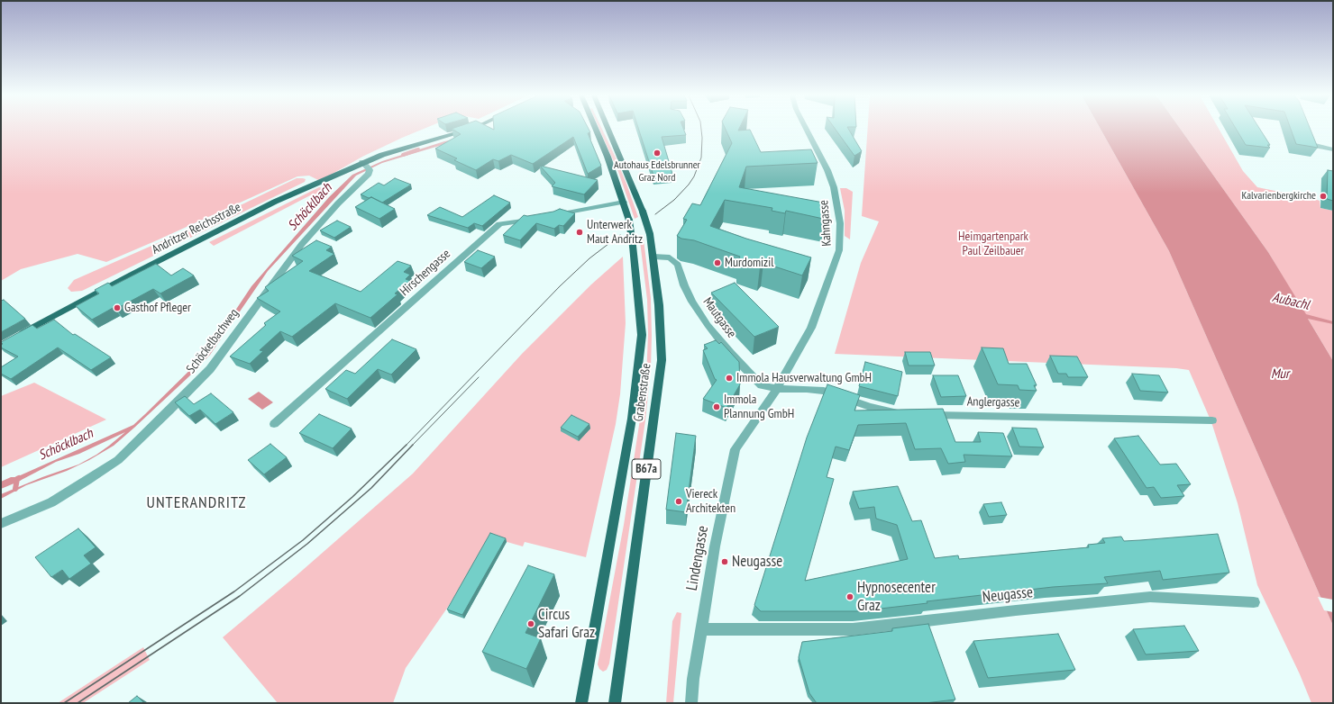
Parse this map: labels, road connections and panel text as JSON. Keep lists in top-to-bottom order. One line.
{"streets":{"main road":["Andritzer Reichsstraße","Grabenstraße","B67a"],"street":["Kahngasse","Hirschengasse","Mautgasse","Schöckelbachweg","Anglergasse","Lindengasse","Neugasse"]},"crossings":[["Kahngasse","Mautgasse"],["Kahngasse","Lindengasse"],["Andritzer Reichsstraße","Schöckelbachweg"],["Mautgasse","Grabenstraße"],["Mautgasse","Lindengasse"],["Lindengasse","Neugasse"]],"districts":["UNTERANDRITZ"],"water":["Schöcklbach","Aubachl","Mur"],"parks":["Heimgartenpark Paul Zeilbauer"],"places":["Autohaus Edelsbrunner Graz Nord","Kalvarienbergkirche","Unterwerk Maut Andritz","Murdomizil","Gasthof Pfleger","Immola Hausverwaltung GmbH","Immola Plannung GmbH","Viereck Architekten","Neugasse","Hypnosecenter Graz","Circus Safari Graz"]}
